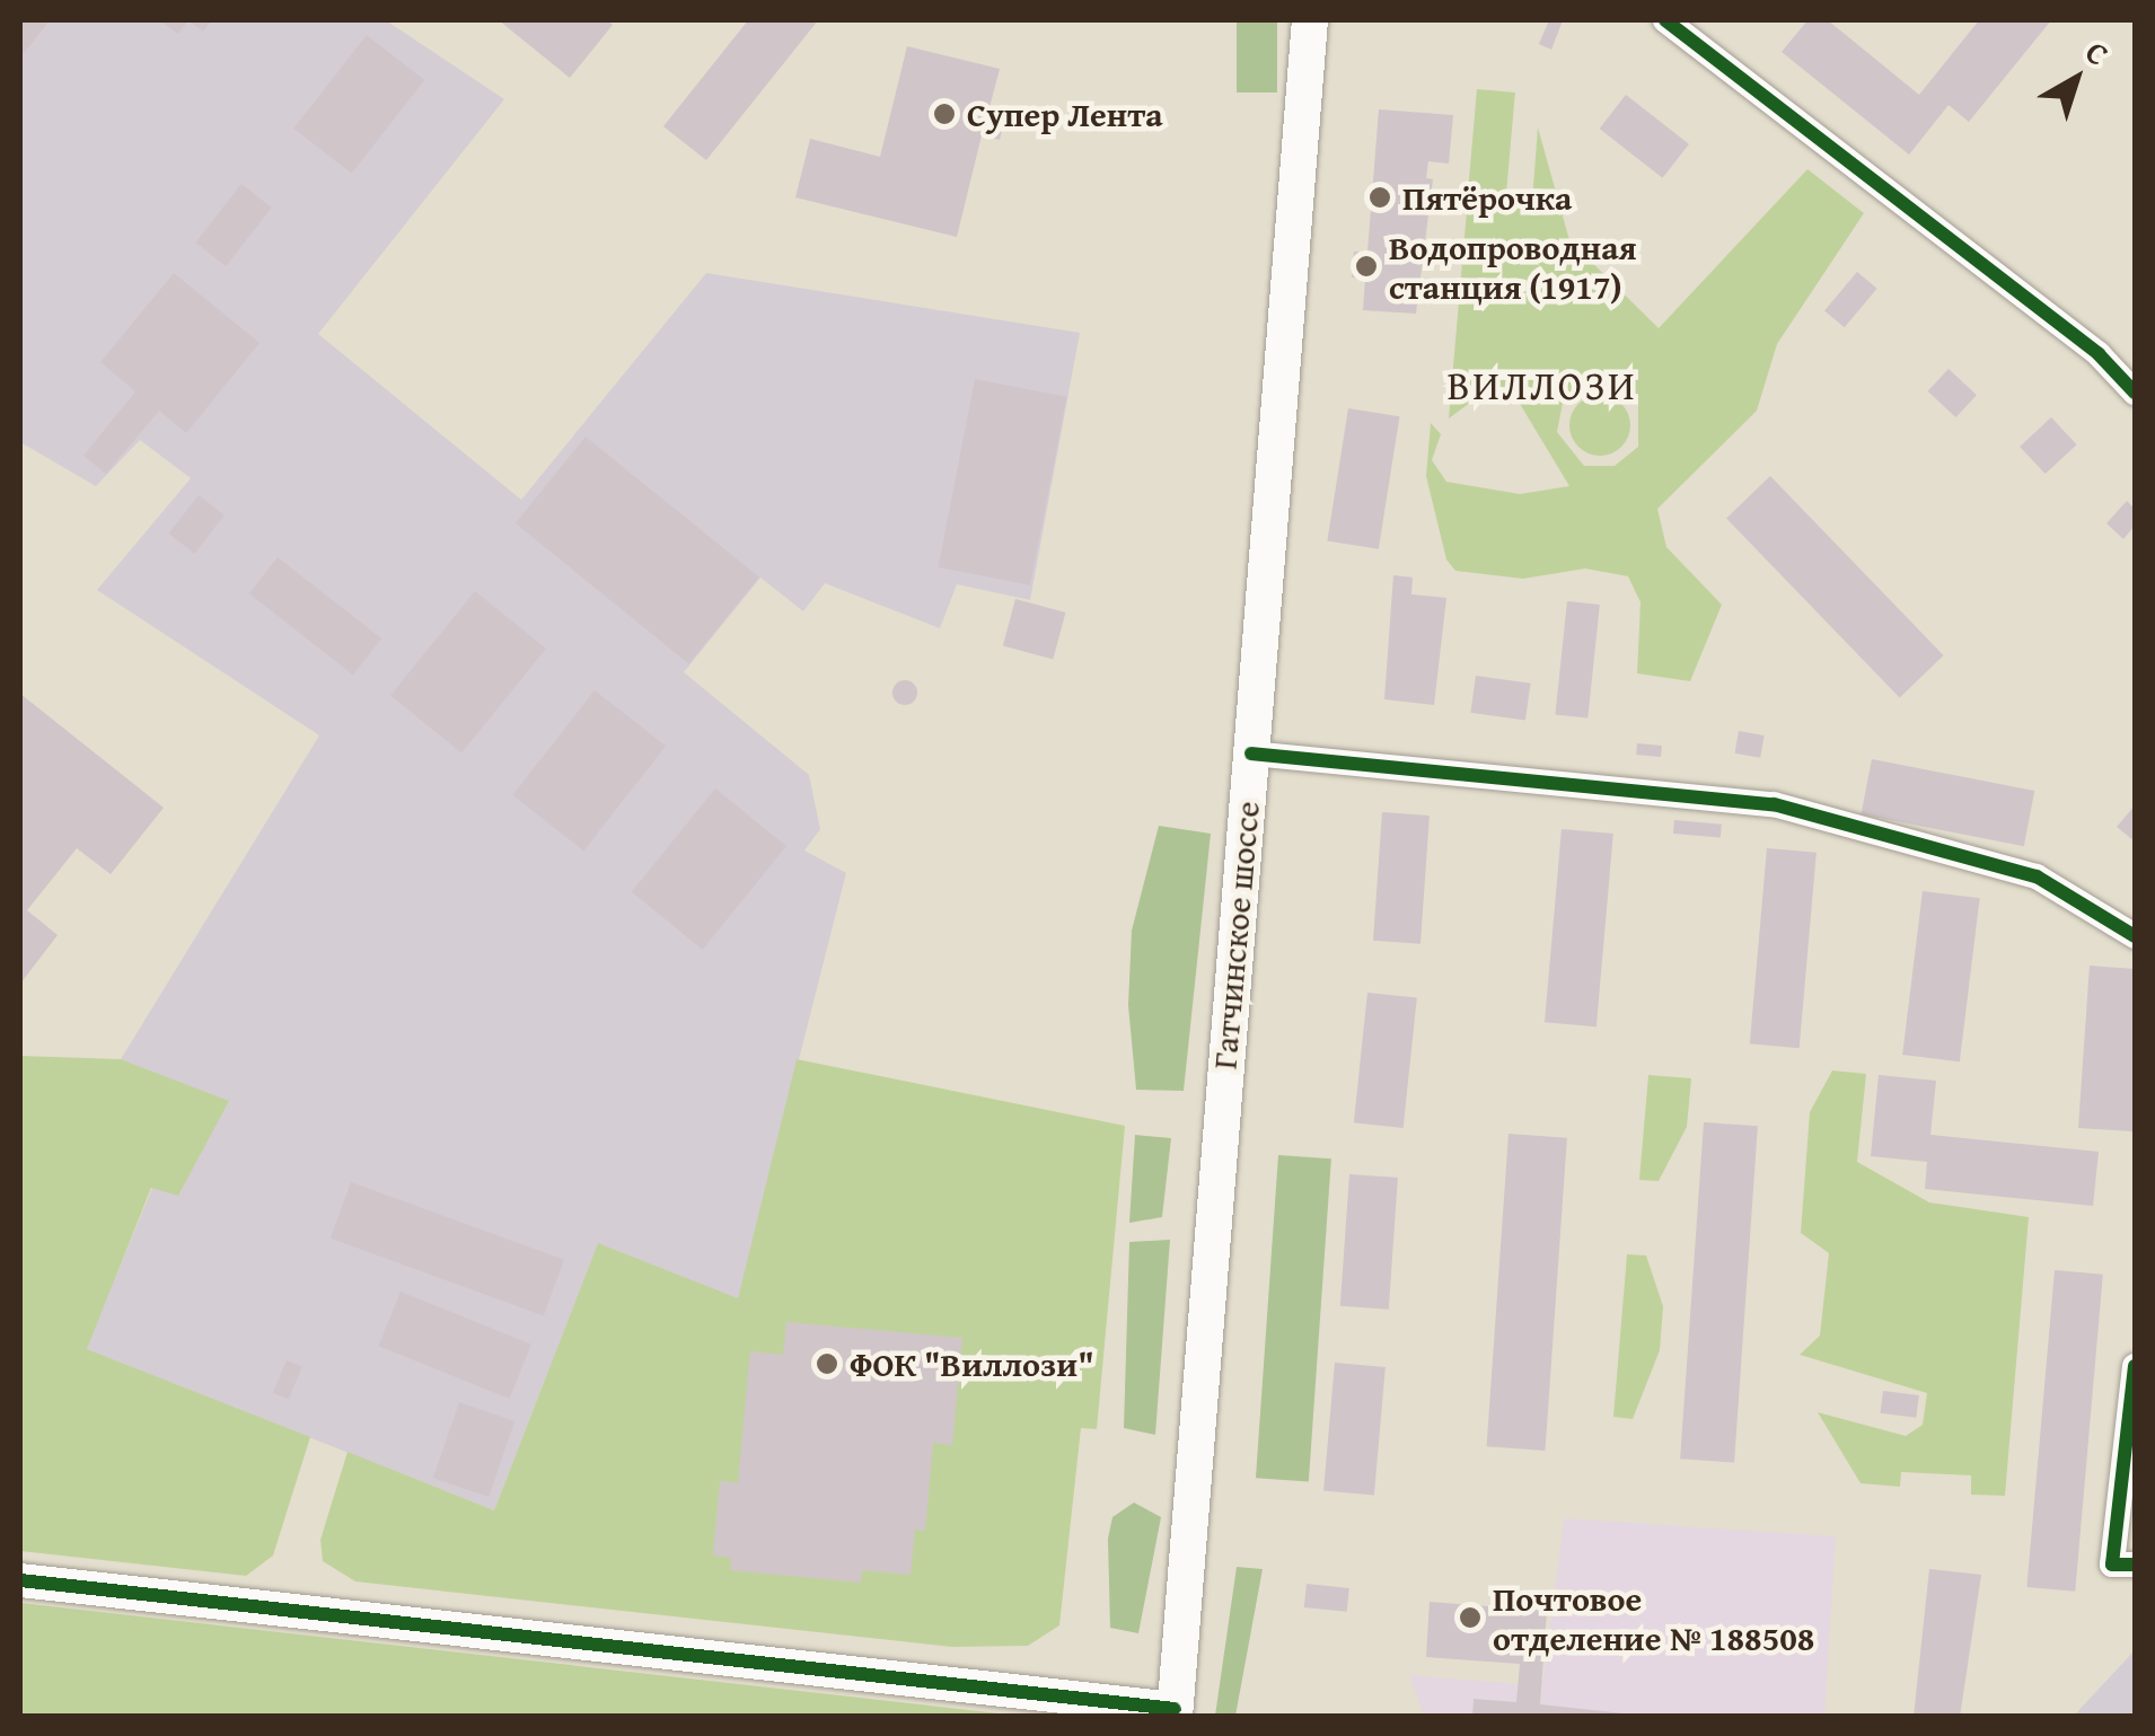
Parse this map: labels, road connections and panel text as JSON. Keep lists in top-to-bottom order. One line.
{"streets":{"main road":["Гатчинское шоссе"]},"districts":["ВИЛЛОЗИ"],"places":["Супер Лента","Пятёрочка","Водопроводная станция (1917)","ФОК \"Виллози\"","Почтовое отделение № 188508"],"north":"top right"}
